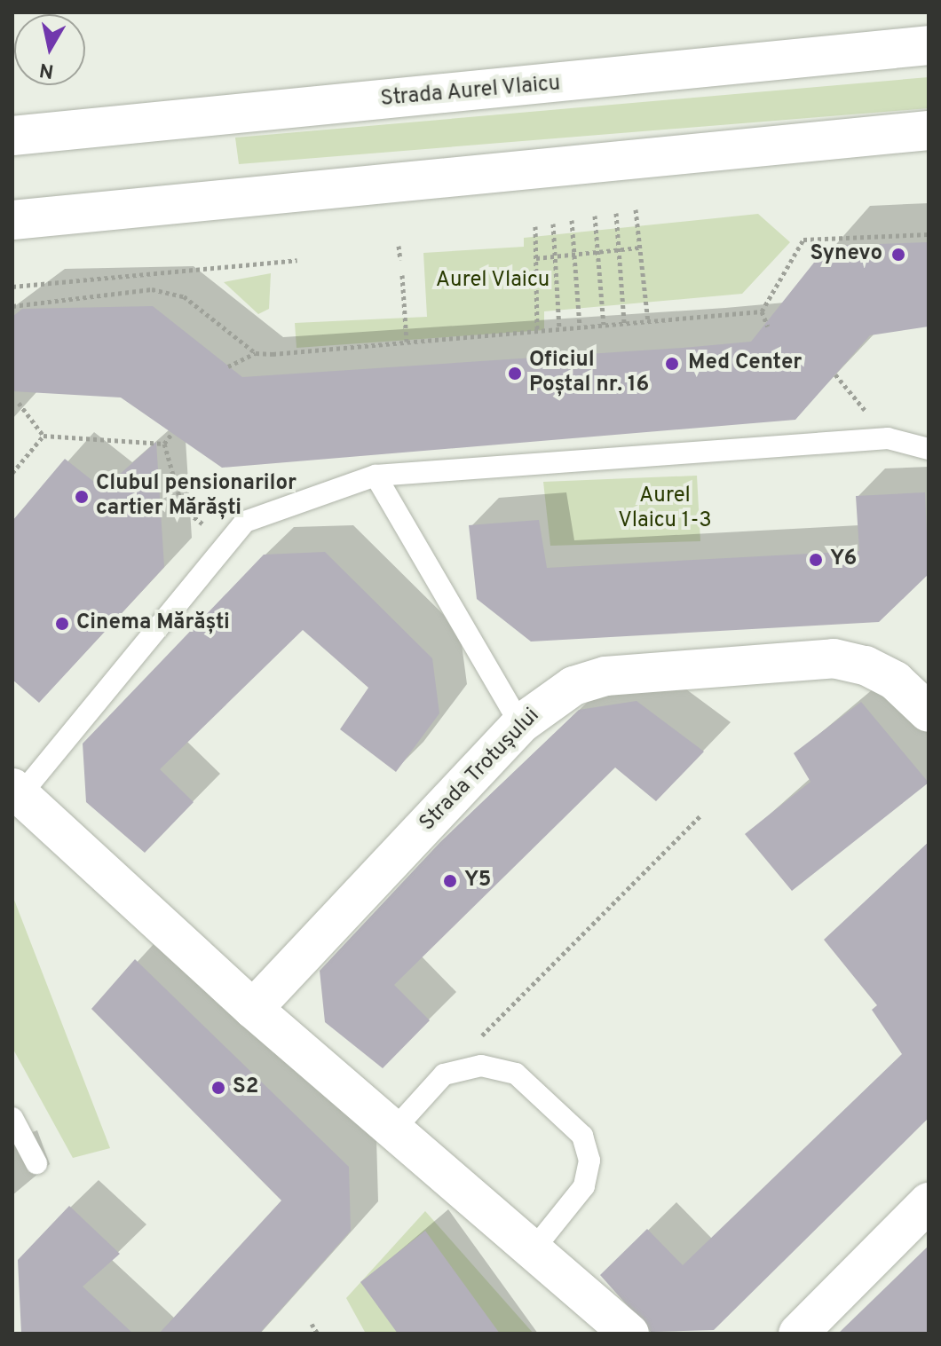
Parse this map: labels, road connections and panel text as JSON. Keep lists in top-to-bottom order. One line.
{"streets":{"street":["Strada Aurel Vlaicu","Strada Trotușului"]},"parks":["Aurel Vlaicu","Aurel Vlaicu 1-3"],"places":["Synevo","Med Center","Oficiul Poștal nr. 16","Clubul pensionarilor cartier Mărăști","Y6","Cinema Mărăști","Y5","S2"],"north":"bottom"}
